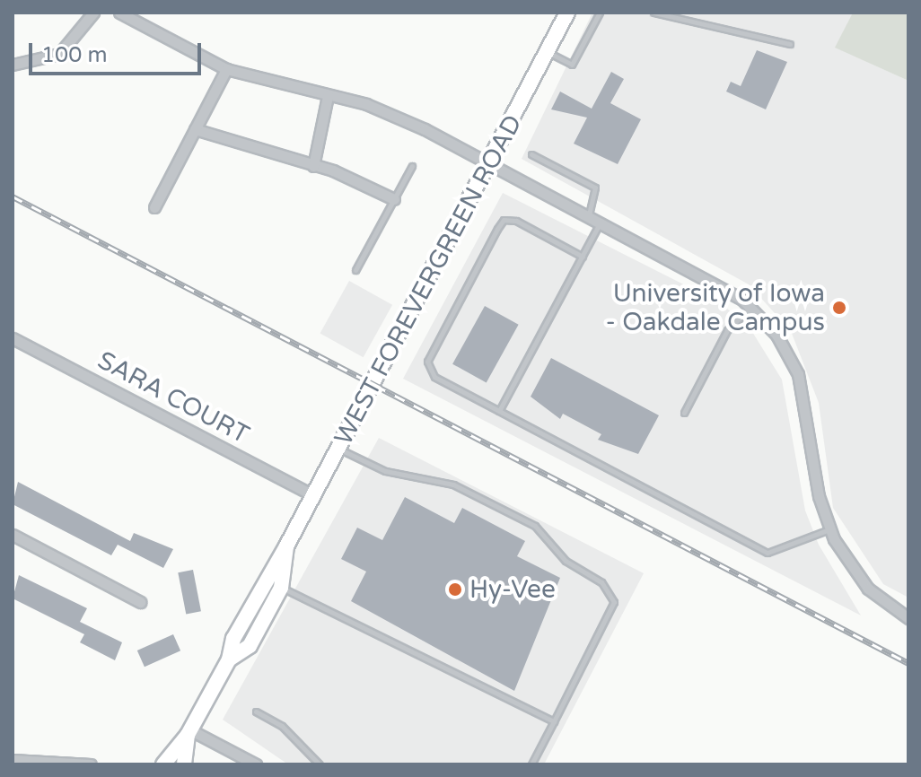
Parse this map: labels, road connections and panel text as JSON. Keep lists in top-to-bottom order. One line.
{"streets":{"street":["WEST FOREVERGREEN ROAD","SARA COURT"]},"crossings":[["WEST FOREVERGREEN ROAD","SARA COURT"]],"places":["University of Iowa - Oakdale Campus","Hy-Vee"],"scale_bar":"100 m"}
